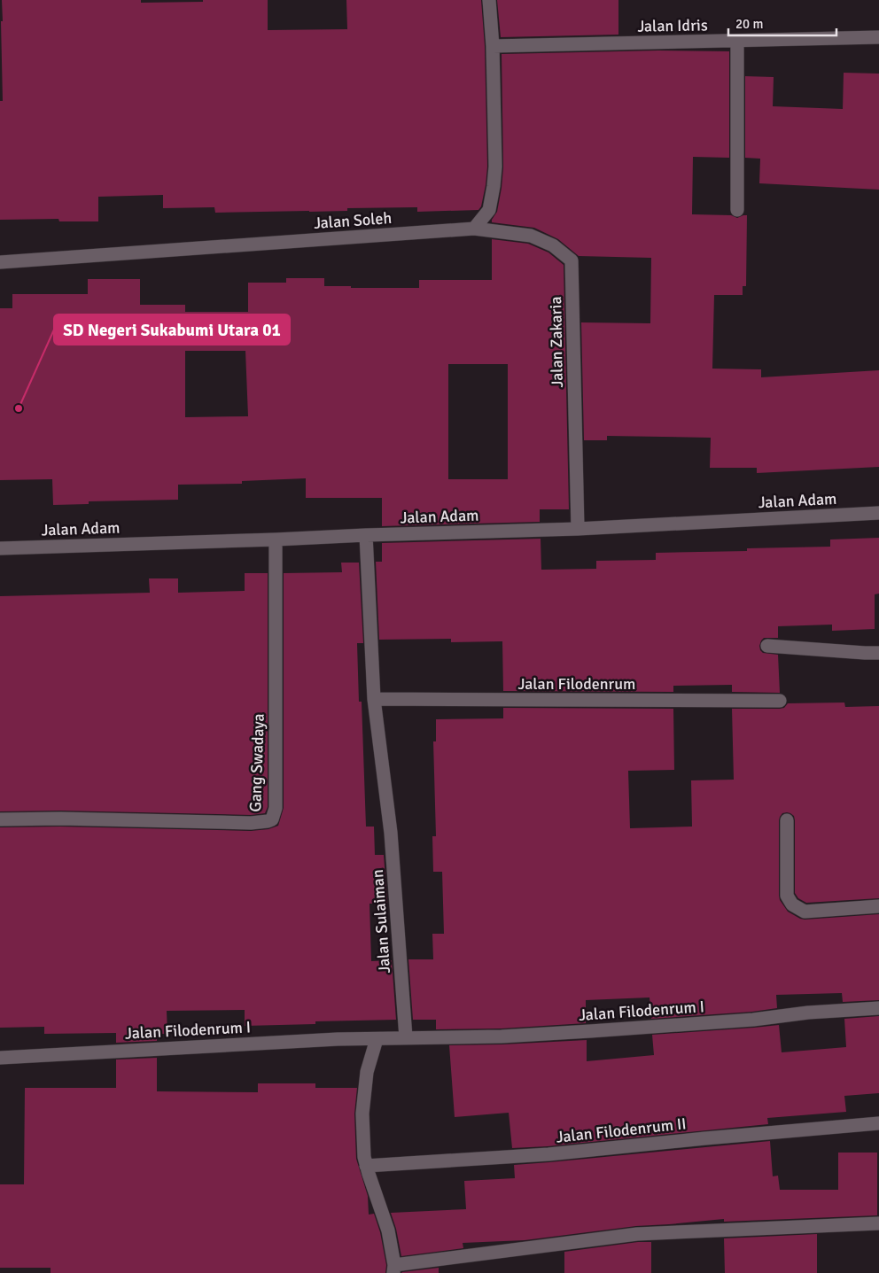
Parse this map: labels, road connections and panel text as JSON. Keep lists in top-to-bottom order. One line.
{"streets":{"street":["Jalan Idris","Jalan Soleh","Jalan Zakaria","Jalan Adam","Jalan Filodenrum","Gang Swadaya","Jalan Sulaiman","Jalan Filodenrum I","Jalan Filodenrum II"]},"crossings":[["Jalan Soleh","Jalan Zakaria"],["Jalan Zakaria","Jalan Adam"],["Jalan Adam","Gang Swadaya"],["Jalan Adam","Jalan Sulaiman"],["Jalan Filodenrum","Jalan Sulaiman"],["Jalan Sulaiman","Jalan Filodenrum I"]],"places":["SD Negeri Sukabumi Utara 01"],"scale_bar":"20 m"}
